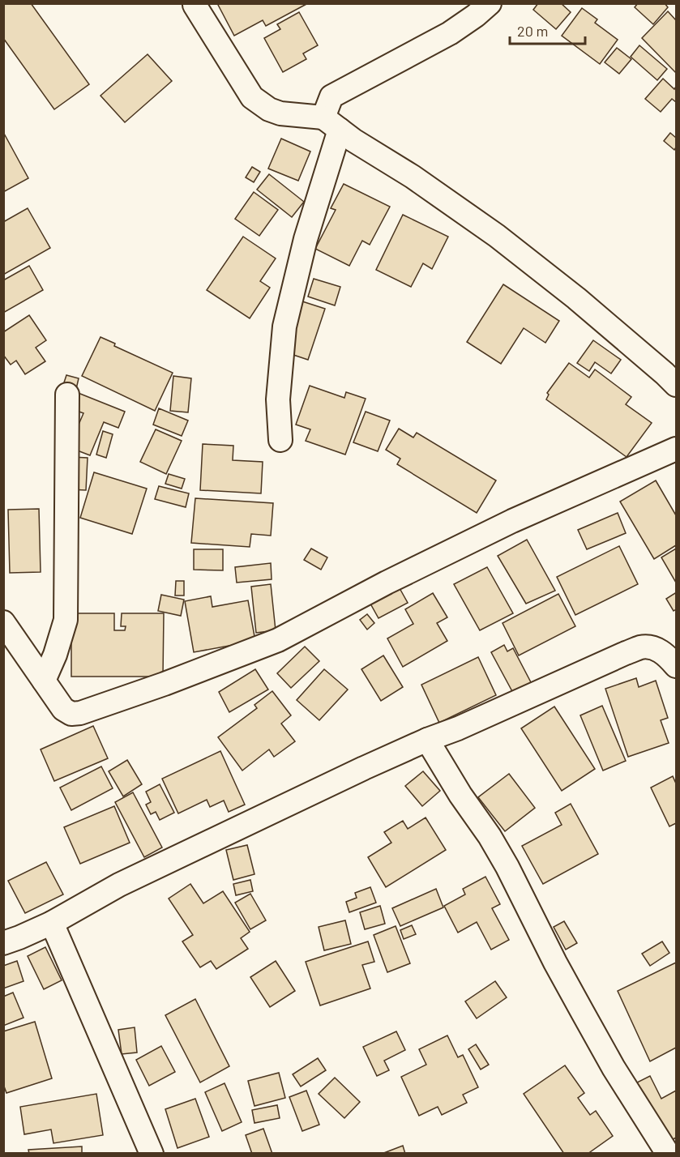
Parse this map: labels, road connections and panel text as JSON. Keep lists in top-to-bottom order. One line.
{"scale_bar":"20 m"}
